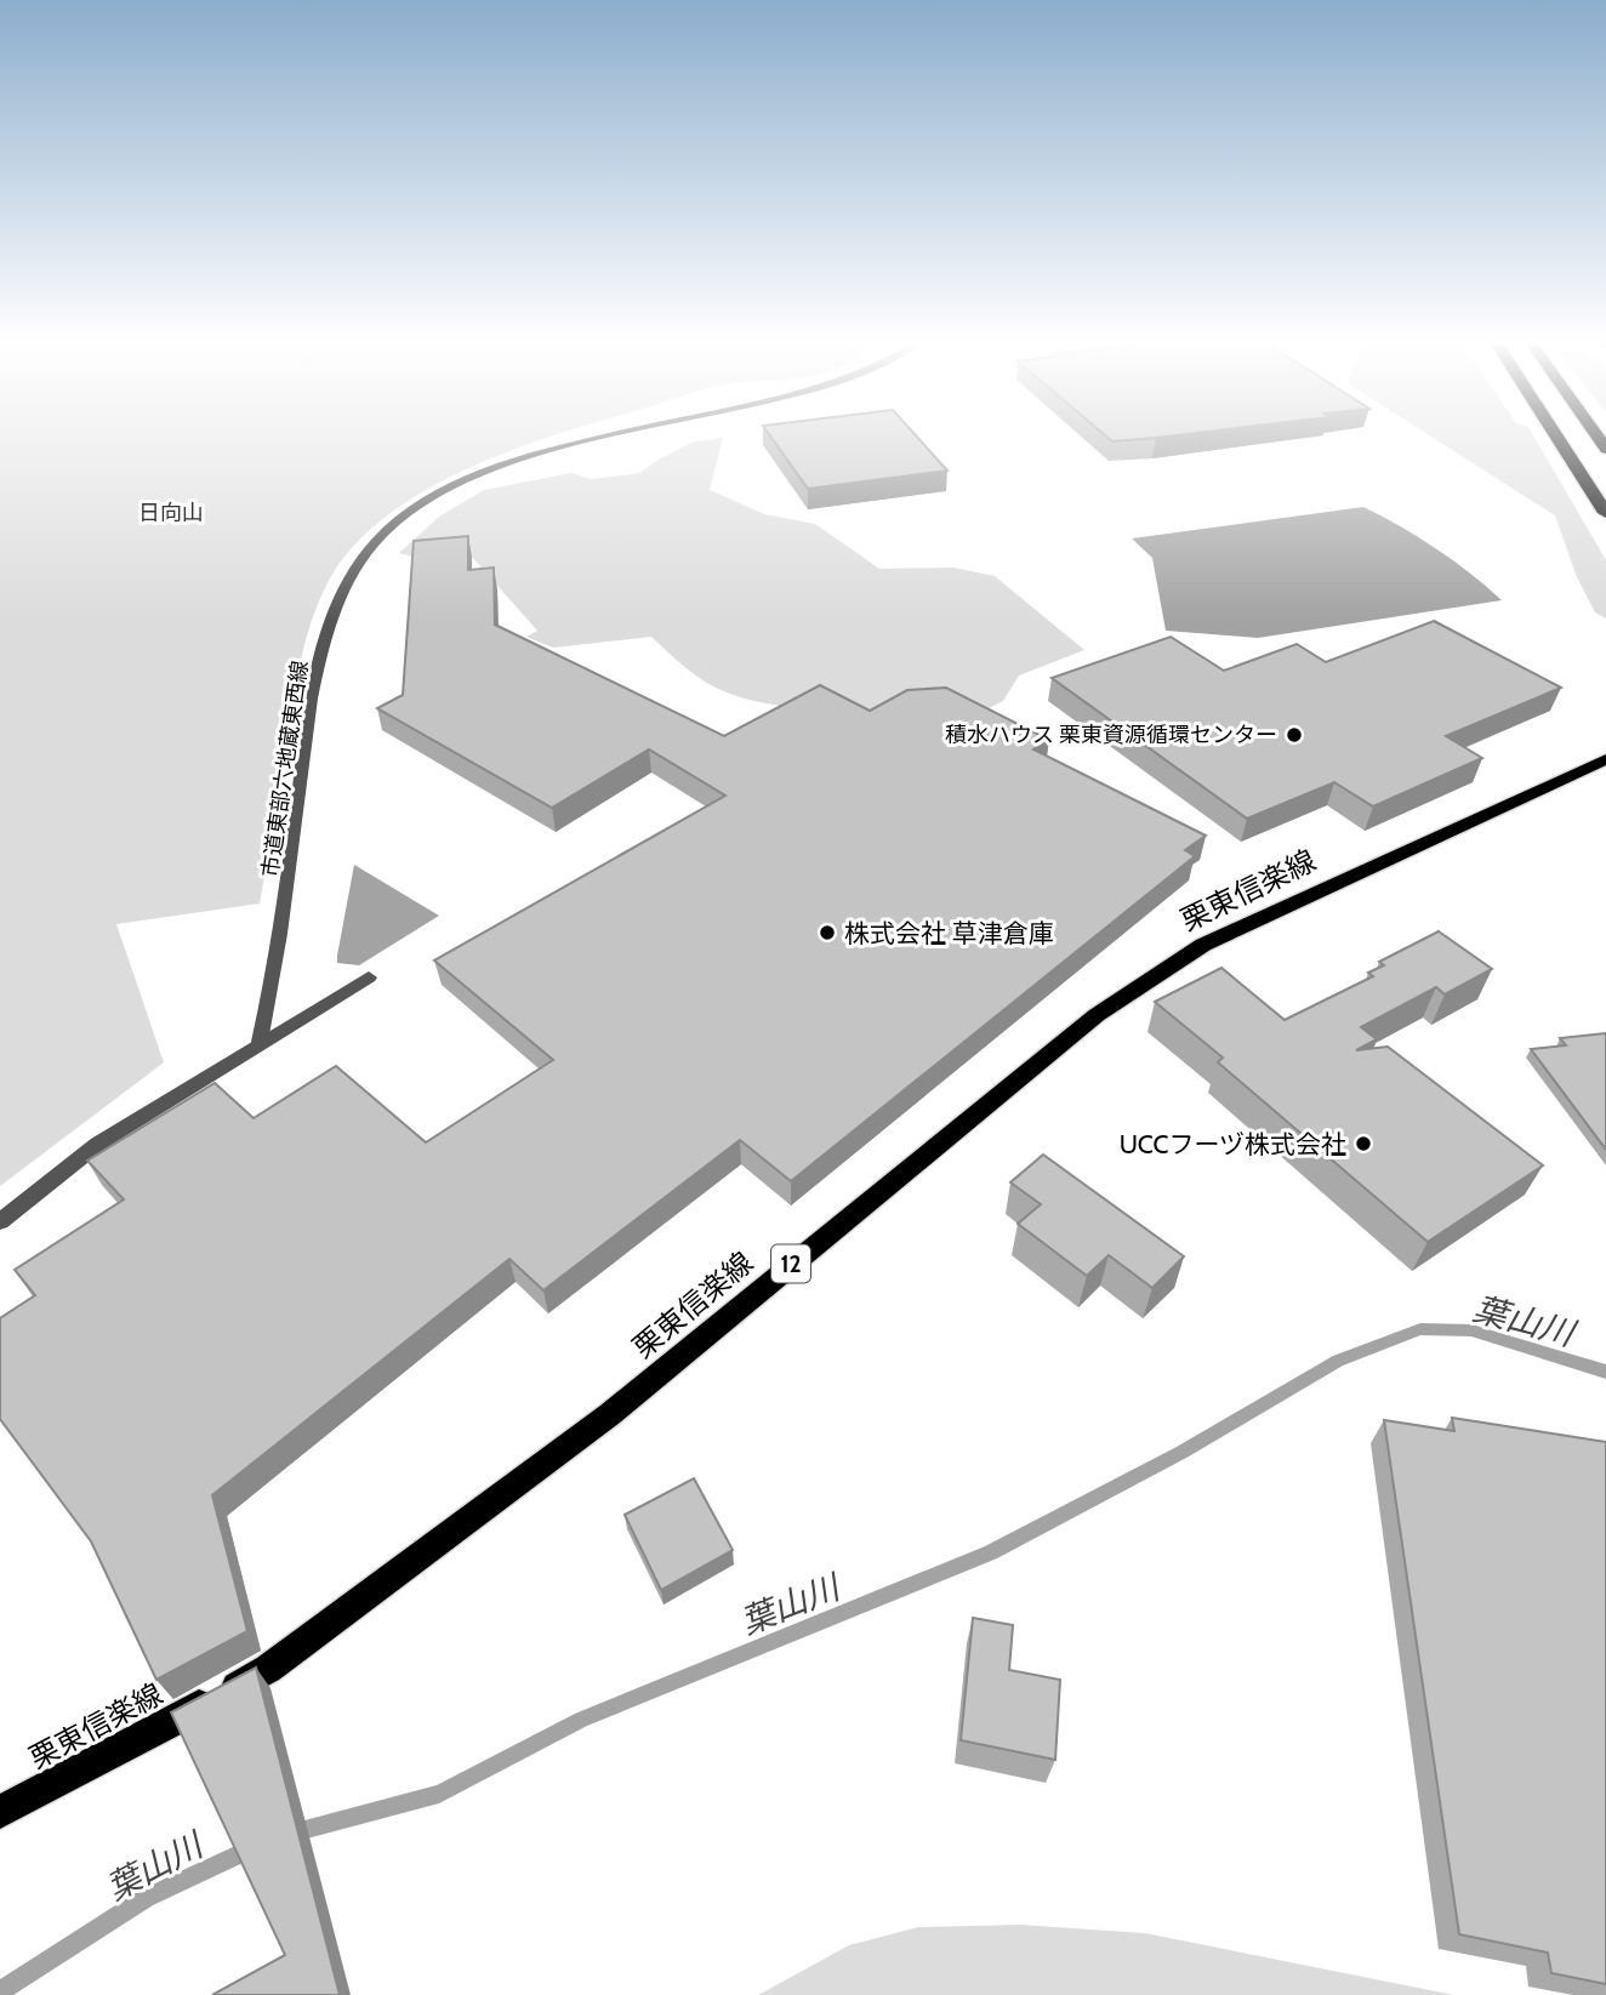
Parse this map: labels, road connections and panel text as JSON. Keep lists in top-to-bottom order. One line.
{"streets":{"main road":["栗東信楽線","12"],"street":["市道東部六地蔵東西線"]},"water":["葉山川"],"parks":["日向山"],"places":["積水ハウス 栗東資源循環センター","株式会社 草津倉庫","UCCフーヅ株式会社"]}
